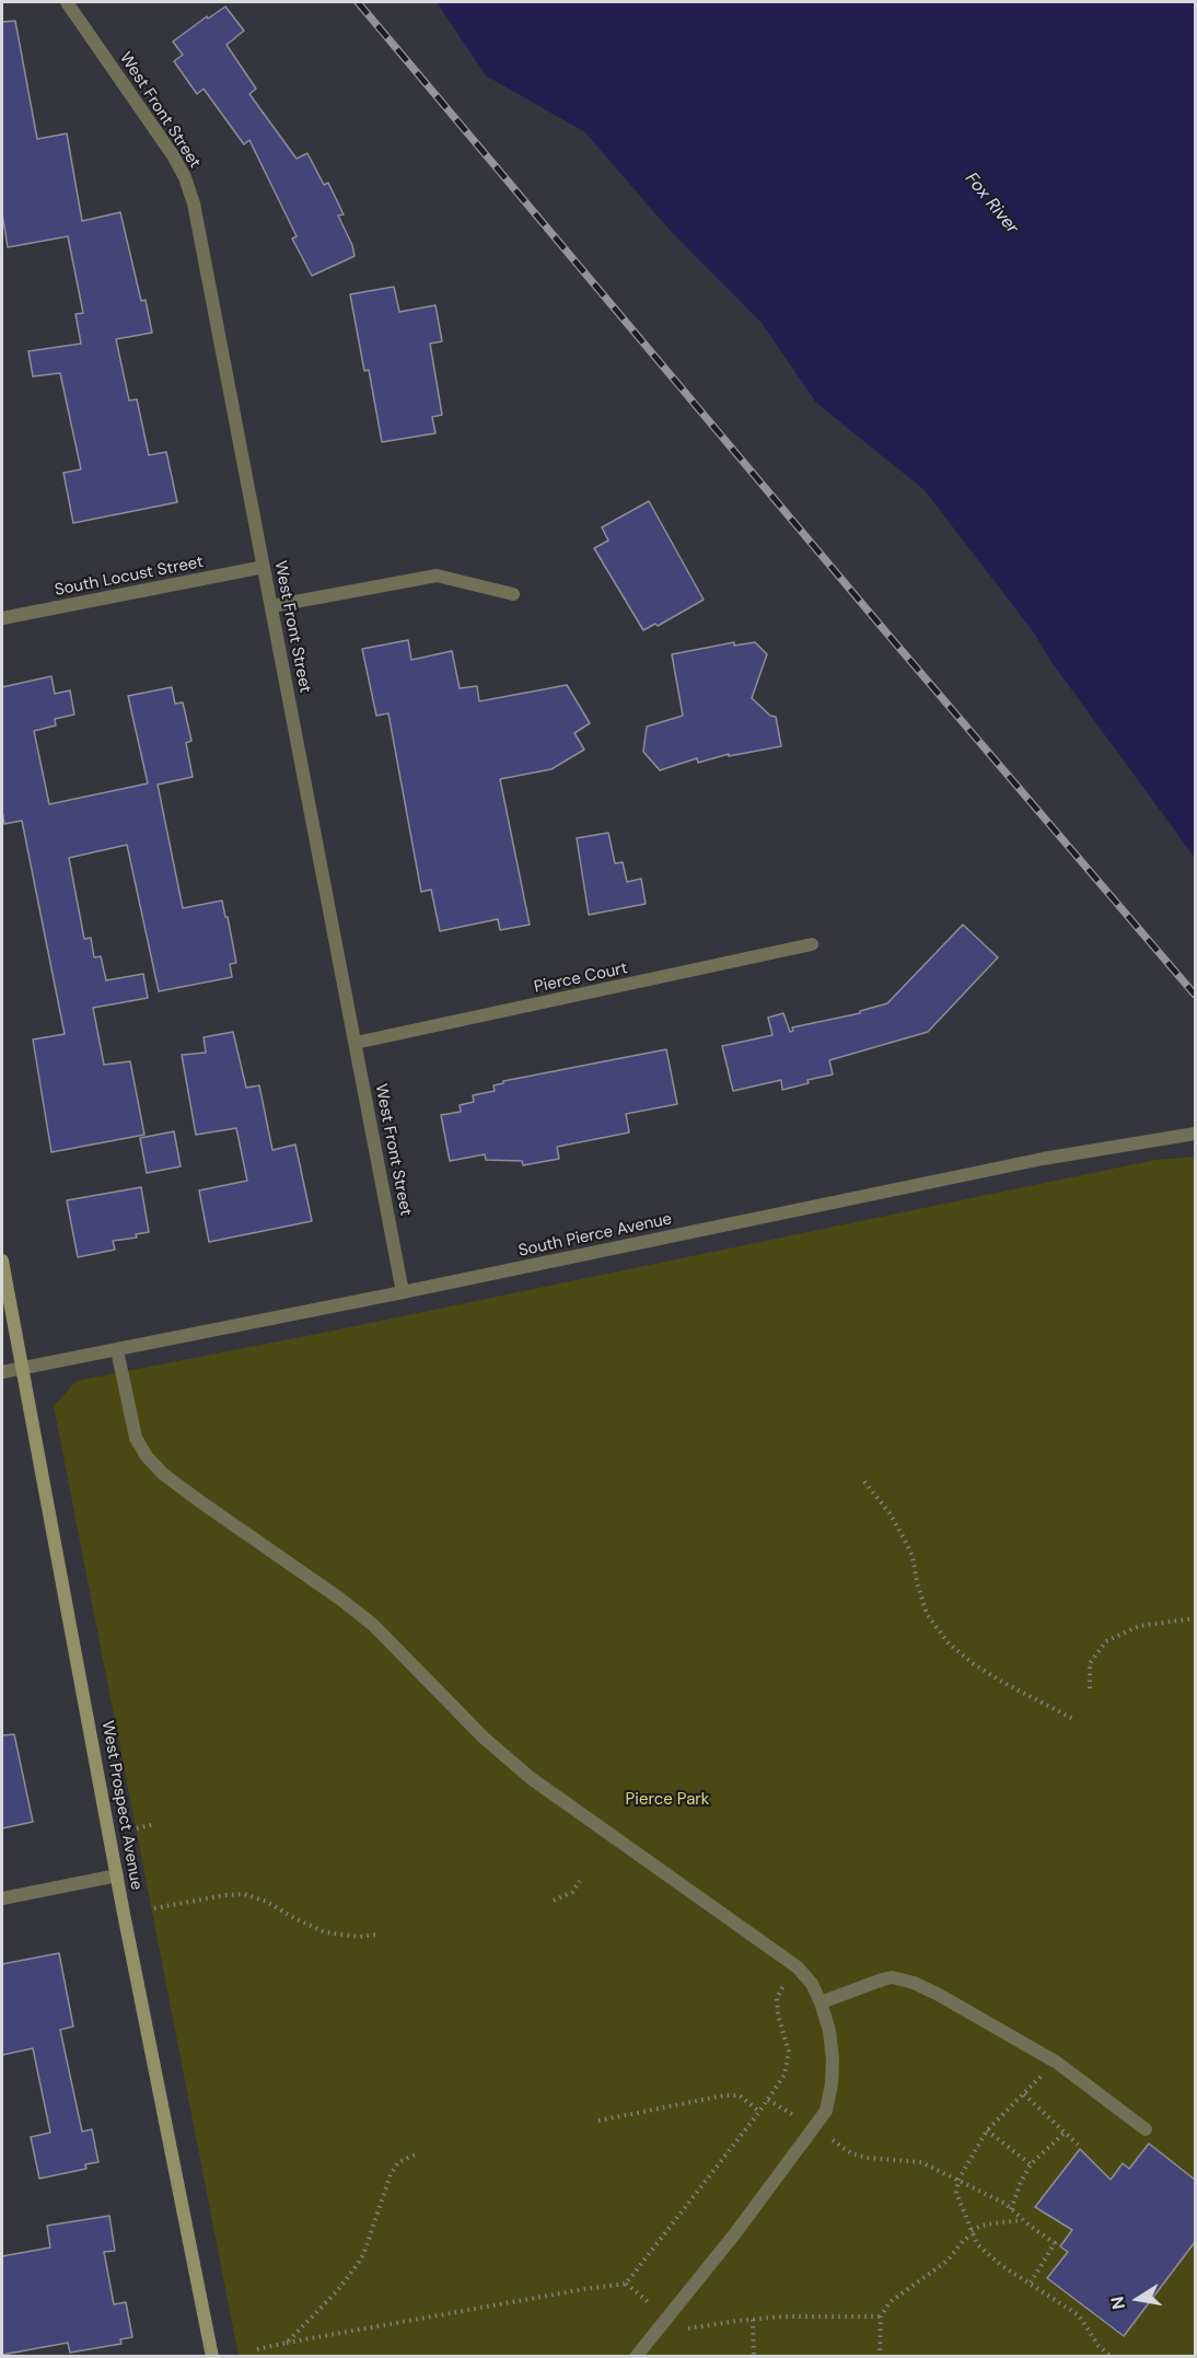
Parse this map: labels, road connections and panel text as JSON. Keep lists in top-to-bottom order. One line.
{"streets":{"main road":["West Prospect Avenue"],"street":["West Front Street","South Locust Street","Pierce Court","South Pierce Avenue"]},"crossings":[["West Front Street","South Locust Street"],["West Front Street","Pierce Court"],["West Front Street","South Pierce Avenue"],["South Pierce Avenue","West Prospect Avenue"]],"water":["Fox River"],"parks":["Pierce Park"],"north":"left"}
